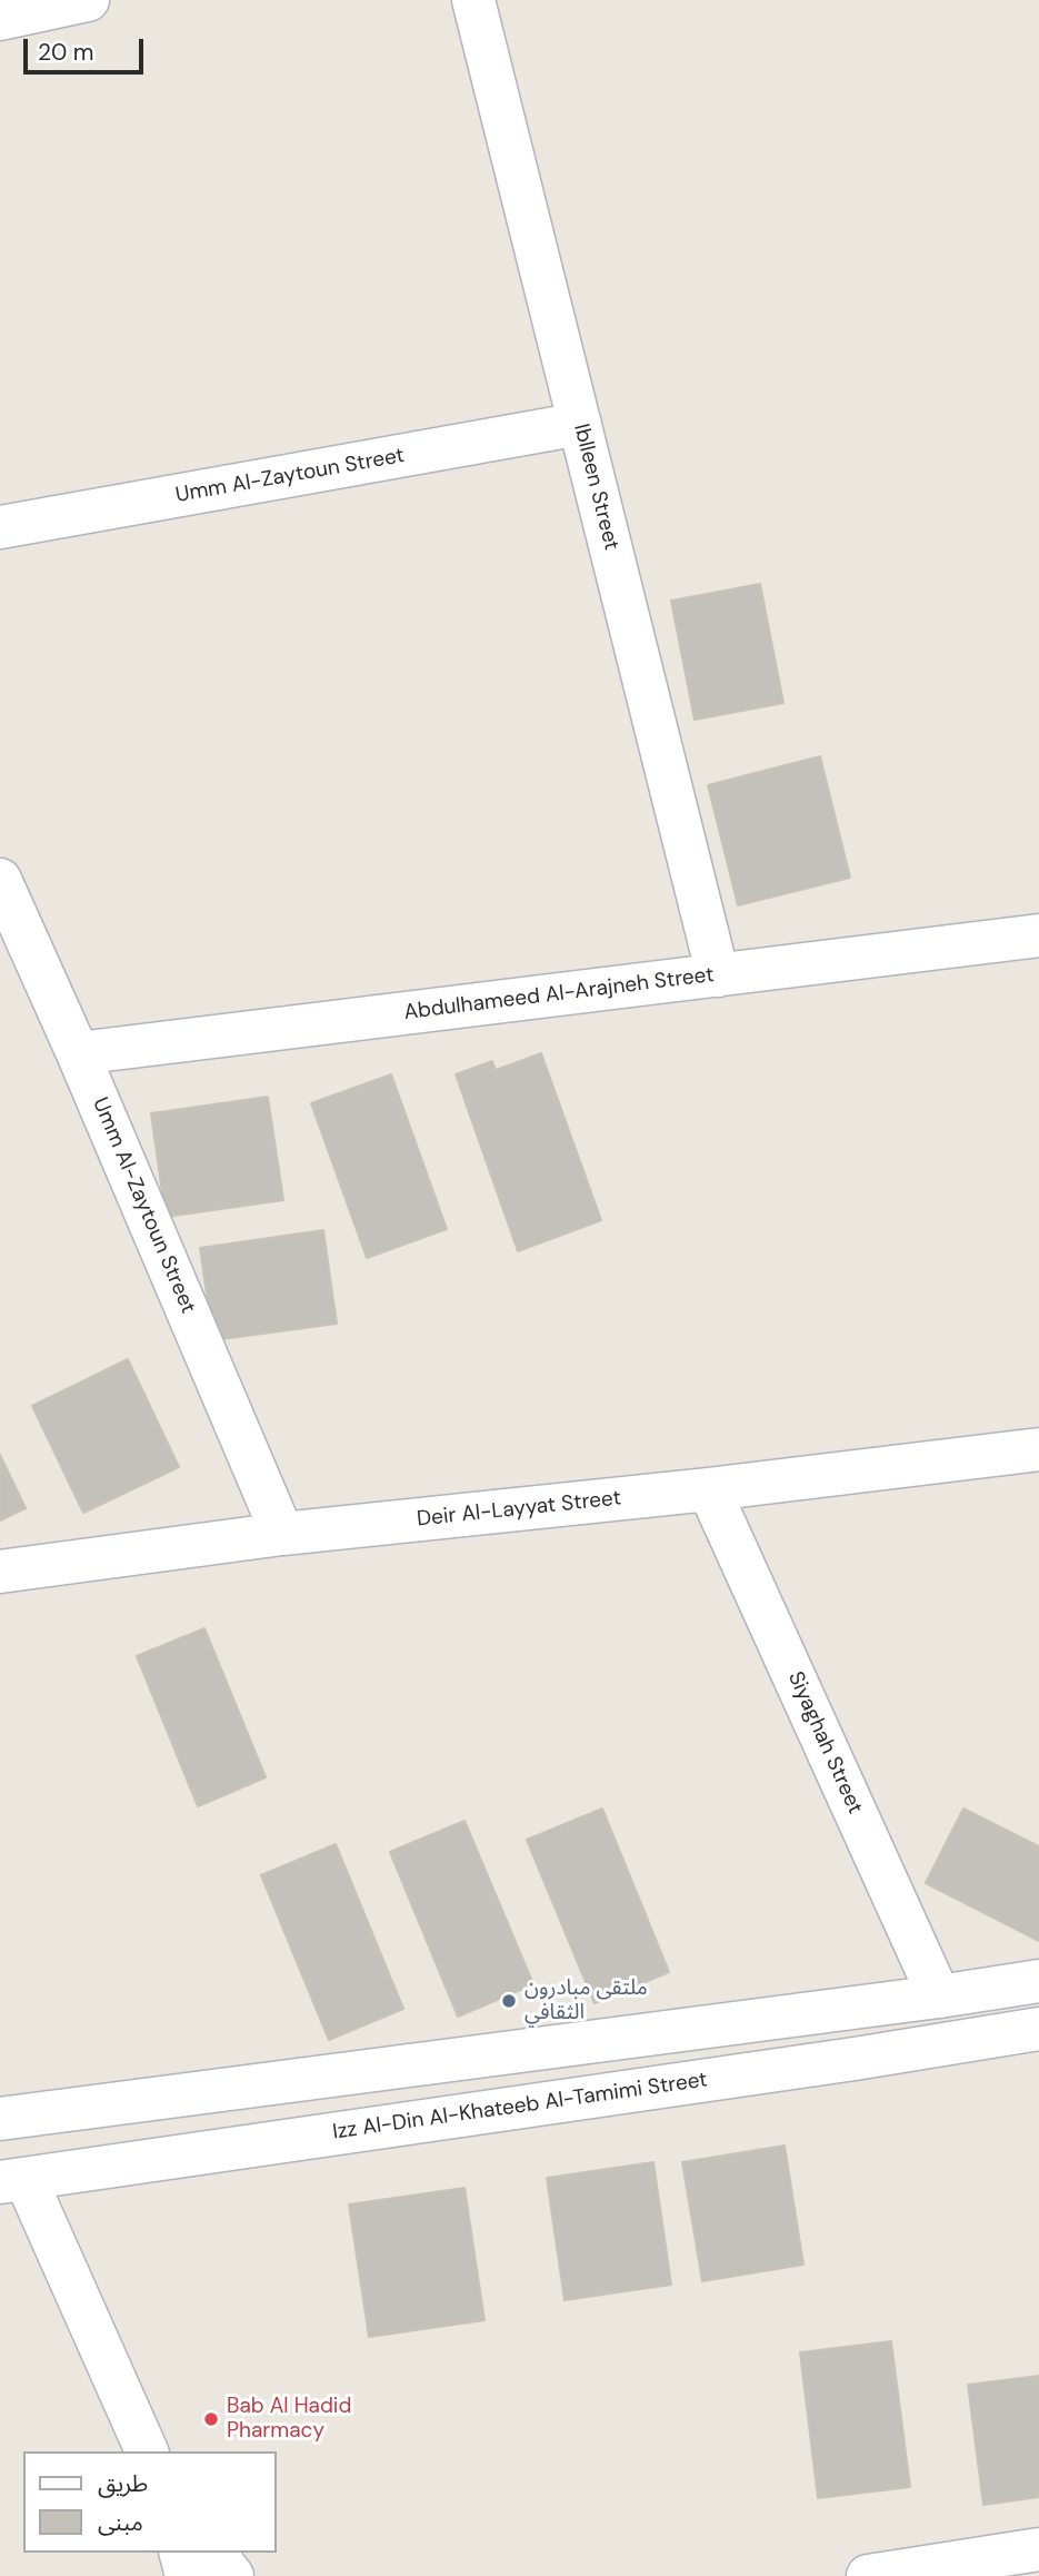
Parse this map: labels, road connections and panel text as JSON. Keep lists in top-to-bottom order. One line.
{"streets":{"street":["Umm Al-Zaytoun Street","Iblleen Street","Abdulhameed Al-Arajneh Street","Deir Al-Layyat Street","Siyaghah Street","Izz Al-Din Al-Khateeb Al-Tamimi Street"]},"crossings":[["Umm Al-Zaytoun Street","Iblleen Street"],["Umm Al-Zaytoun Street","Abdulhameed Al-Arajneh Street"],["Umm Al-Zaytoun Street","Deir Al-Layyat Street"],["Iblleen Street","Abdulhameed Al-Arajneh Street"],["Deir Al-Layyat Street","Siyaghah Street"]],"places":["ملتقى مبادرون الثقافي","Bab Al Hadid Pharmacy"],"legend":["طريق","مبنى"],"scale_bar":"20 m"}
